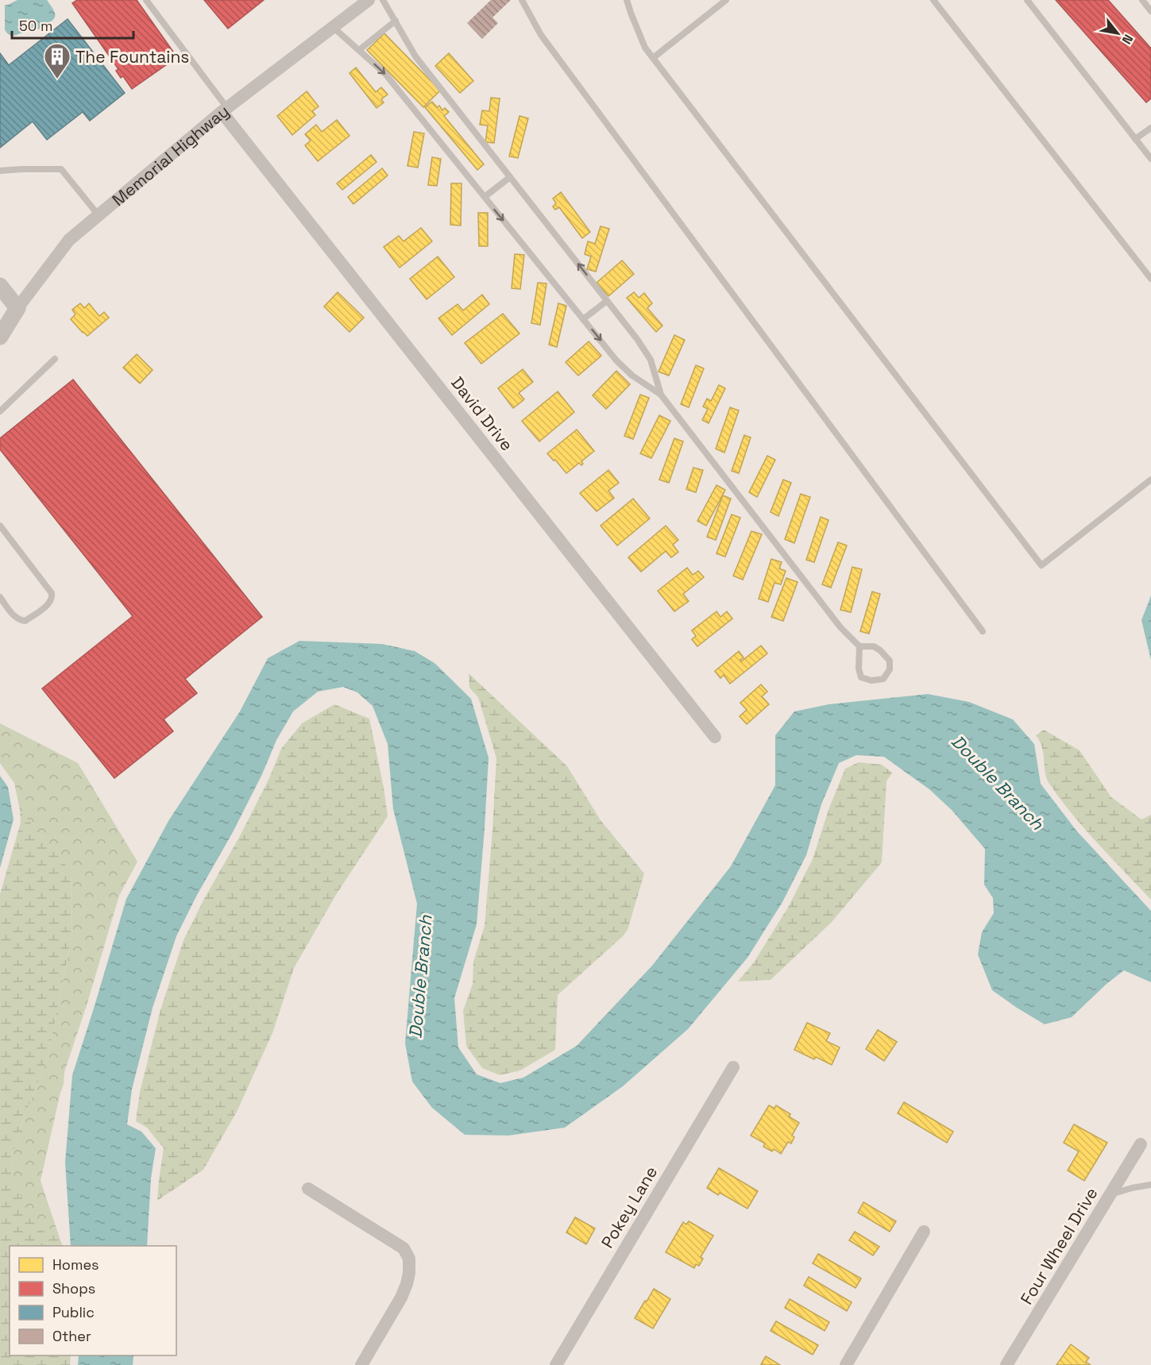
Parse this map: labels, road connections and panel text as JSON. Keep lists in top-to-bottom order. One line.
{"streets":{"street":["Memorial Highway","David Drive","Pokey Lane","Four Wheel Drive"]},"crossings":[["Memorial Highway","David Drive"]],"water":["Double Branch"],"places":{"building":["The Fountains"]},"legend":["Homes","Shops","Public","Other"],"scale_bar":"50 m","north":"bottom right"}
